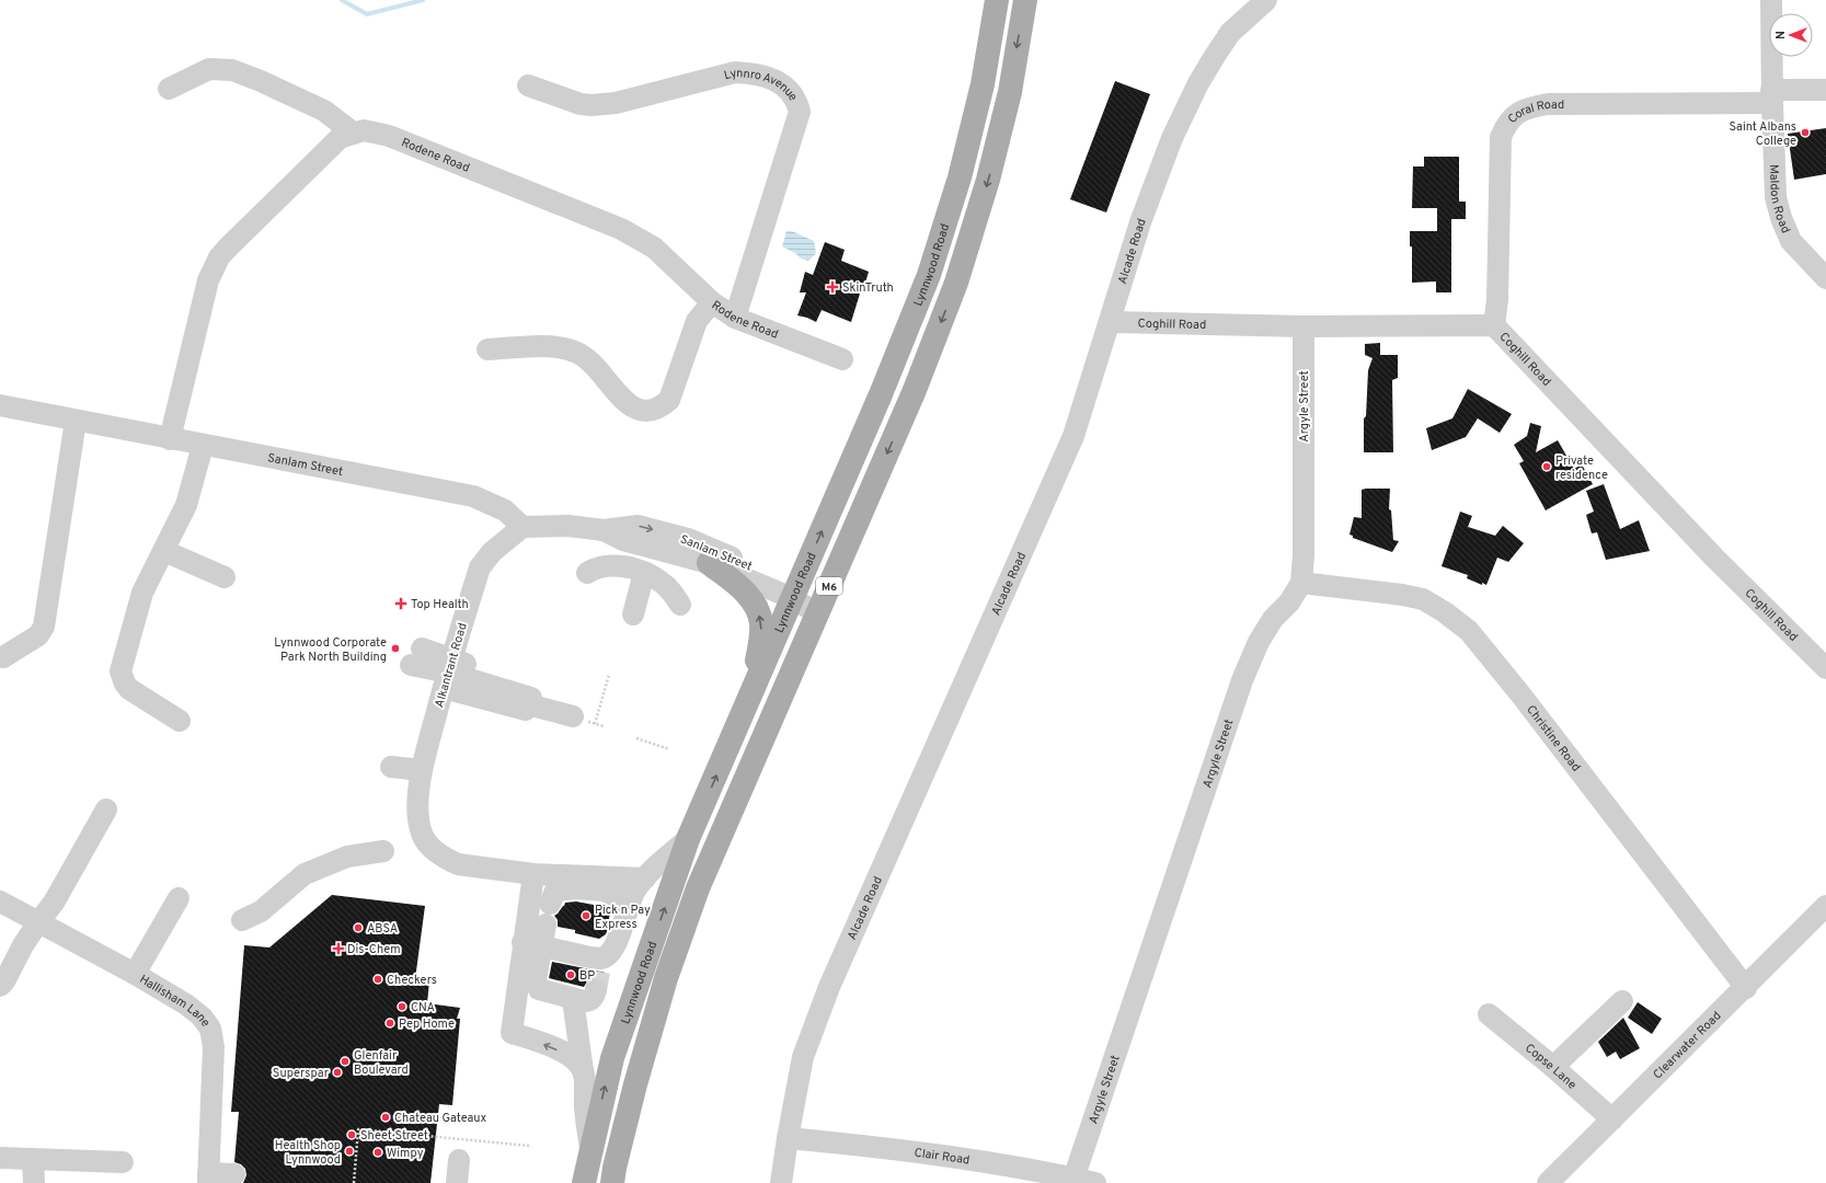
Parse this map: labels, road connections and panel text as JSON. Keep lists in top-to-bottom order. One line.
{"streets":{"main road":["Lynnwood Road","M6"],"street":["Lynnro Avenue","Coral Road","Rodene Road","Maldon Road","Alcade Road","Coghill Road","Argyle Street","Sanlam Street","Alkantrant Road","Christine Road","Hallisham Lane","Clearwater Road","Copse Lane","Clair Road"]},"crossings":[["Lynnro Avenue","Rodene Road"],["Coral Road","Maldon Road"],["Coral Road","Coghill Road"],["Alcade Road","Coghill Road"],["Alcade Road","Clair Road"],["Lynnwood Road","Sanlam Street"],["Coghill Road","Argyle Street"],["Argyle Street","Christine Road"],["Argyle Street","Clair Road"],["Sanlam Street","Alkantrant Road"],["Christine Road","Clearwater Road"],["Clearwater Road","Copse Lane"]],"places":{"other":["Saint Albans College","Private residence","Lynnwood Corporate Park North Building","Pick n Pay Express","ABSA","BP","Checkers","CNA","Pep Home","Glenfair Boulevard","Superspar","Chateau Gateaux","Sheet Street","Health Shop Lynnwood","Wimpy"],"health":["SkinTruth","Top Health","Dis-Chem"]},"north":"left"}
